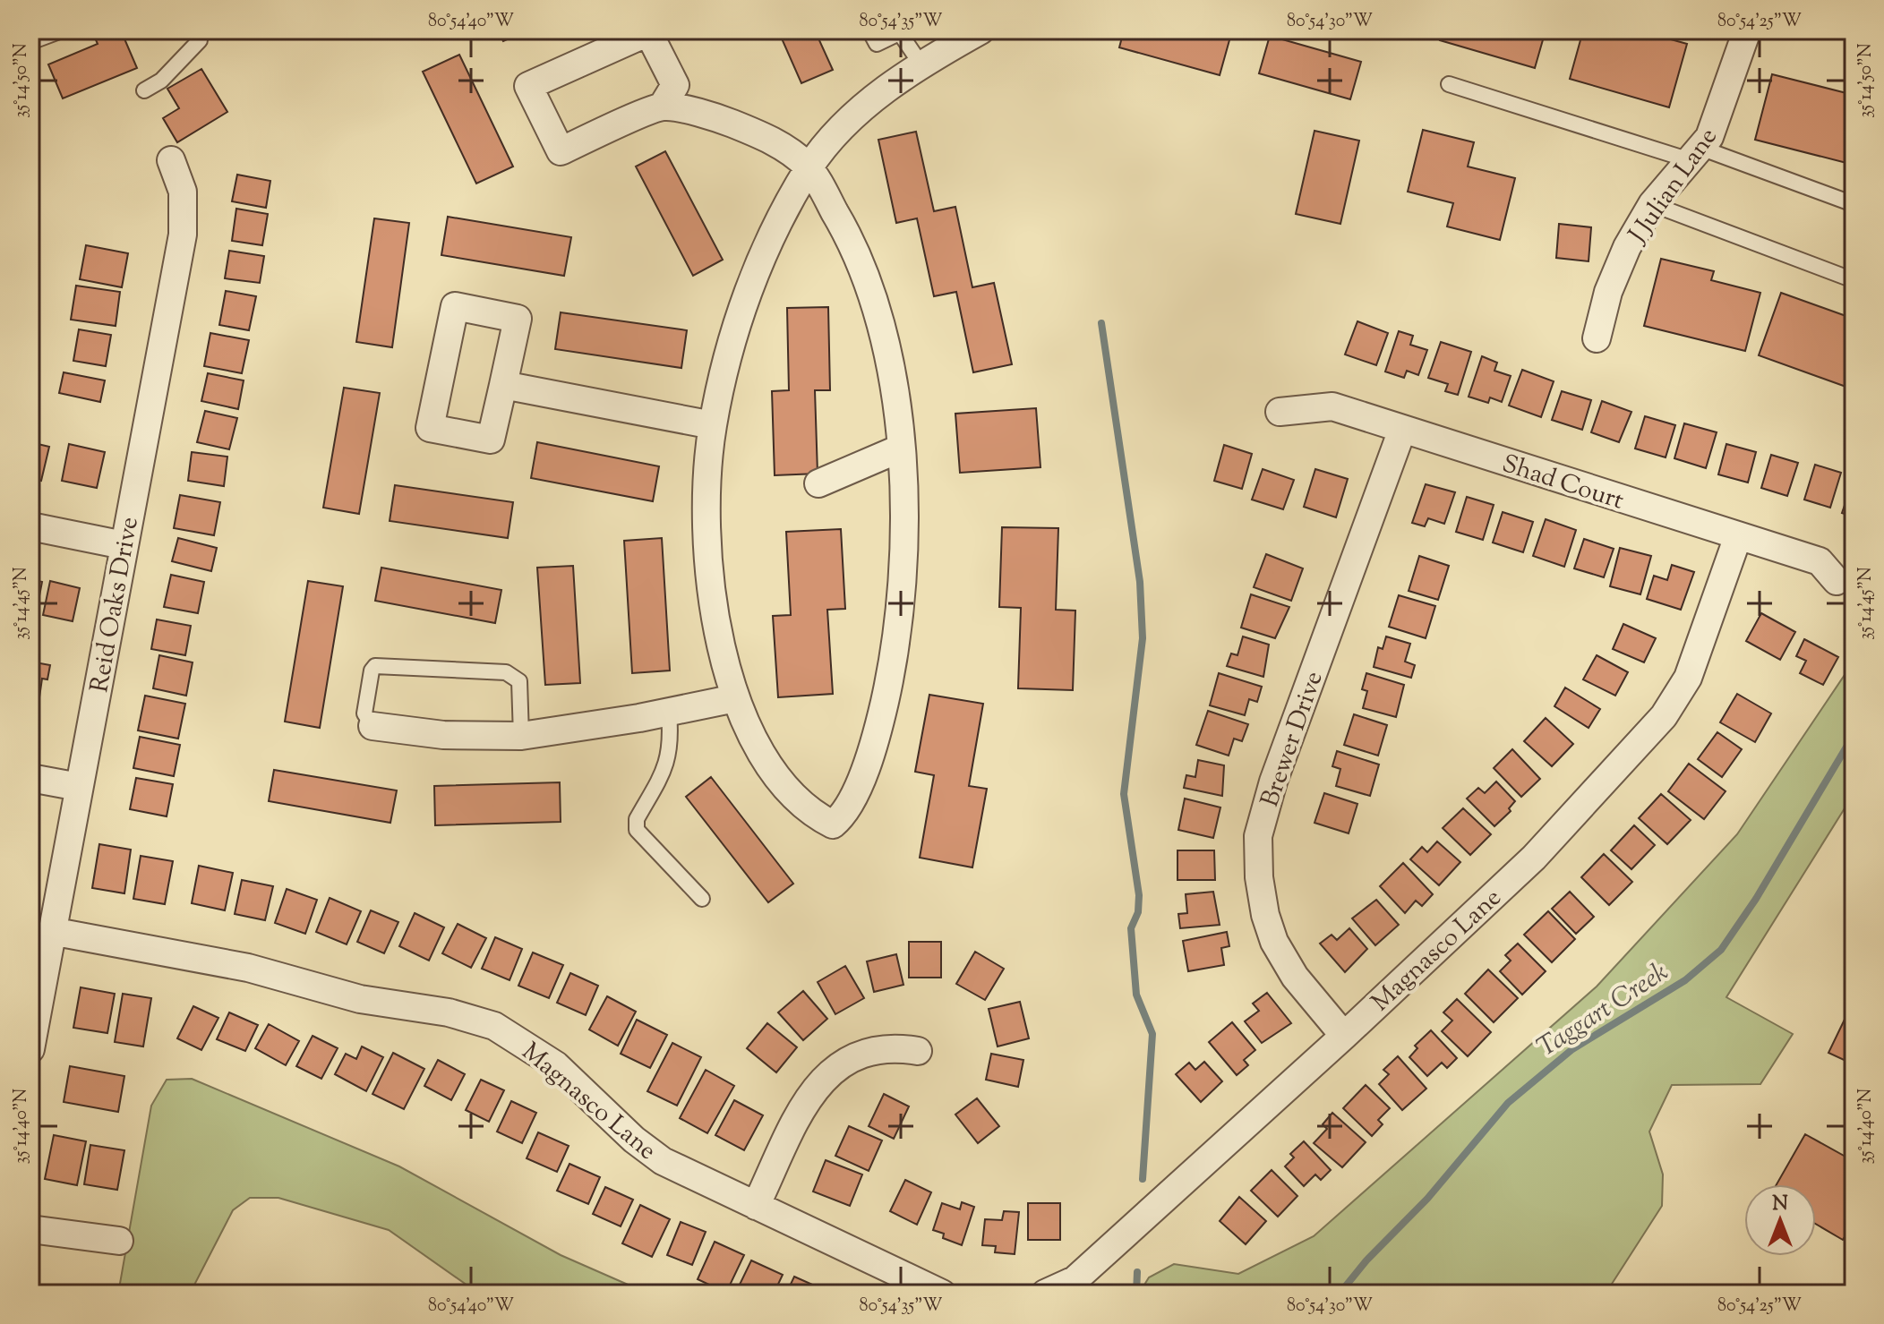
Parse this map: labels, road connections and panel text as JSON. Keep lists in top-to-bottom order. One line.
{"streets":{"street":["J Julian Lane","Shad Court","Reid Oaks Drive","Brewer Drive","Magnasco Lane"]},"crossings":[["Shad Court","Brewer Drive"],["Shad Court","Magnasco Lane"],["Reid Oaks Drive","Magnasco Lane"],["Brewer Drive","Magnasco Lane"]],"water":["Taggart Creek"],"north":"top","coordinates":["80°54'40\"W","80°54'35\"W","80°54'30\"W","80°54'25\"W","35°14'50\"N","35°14'45\"N","35°14'40\"N"]}
